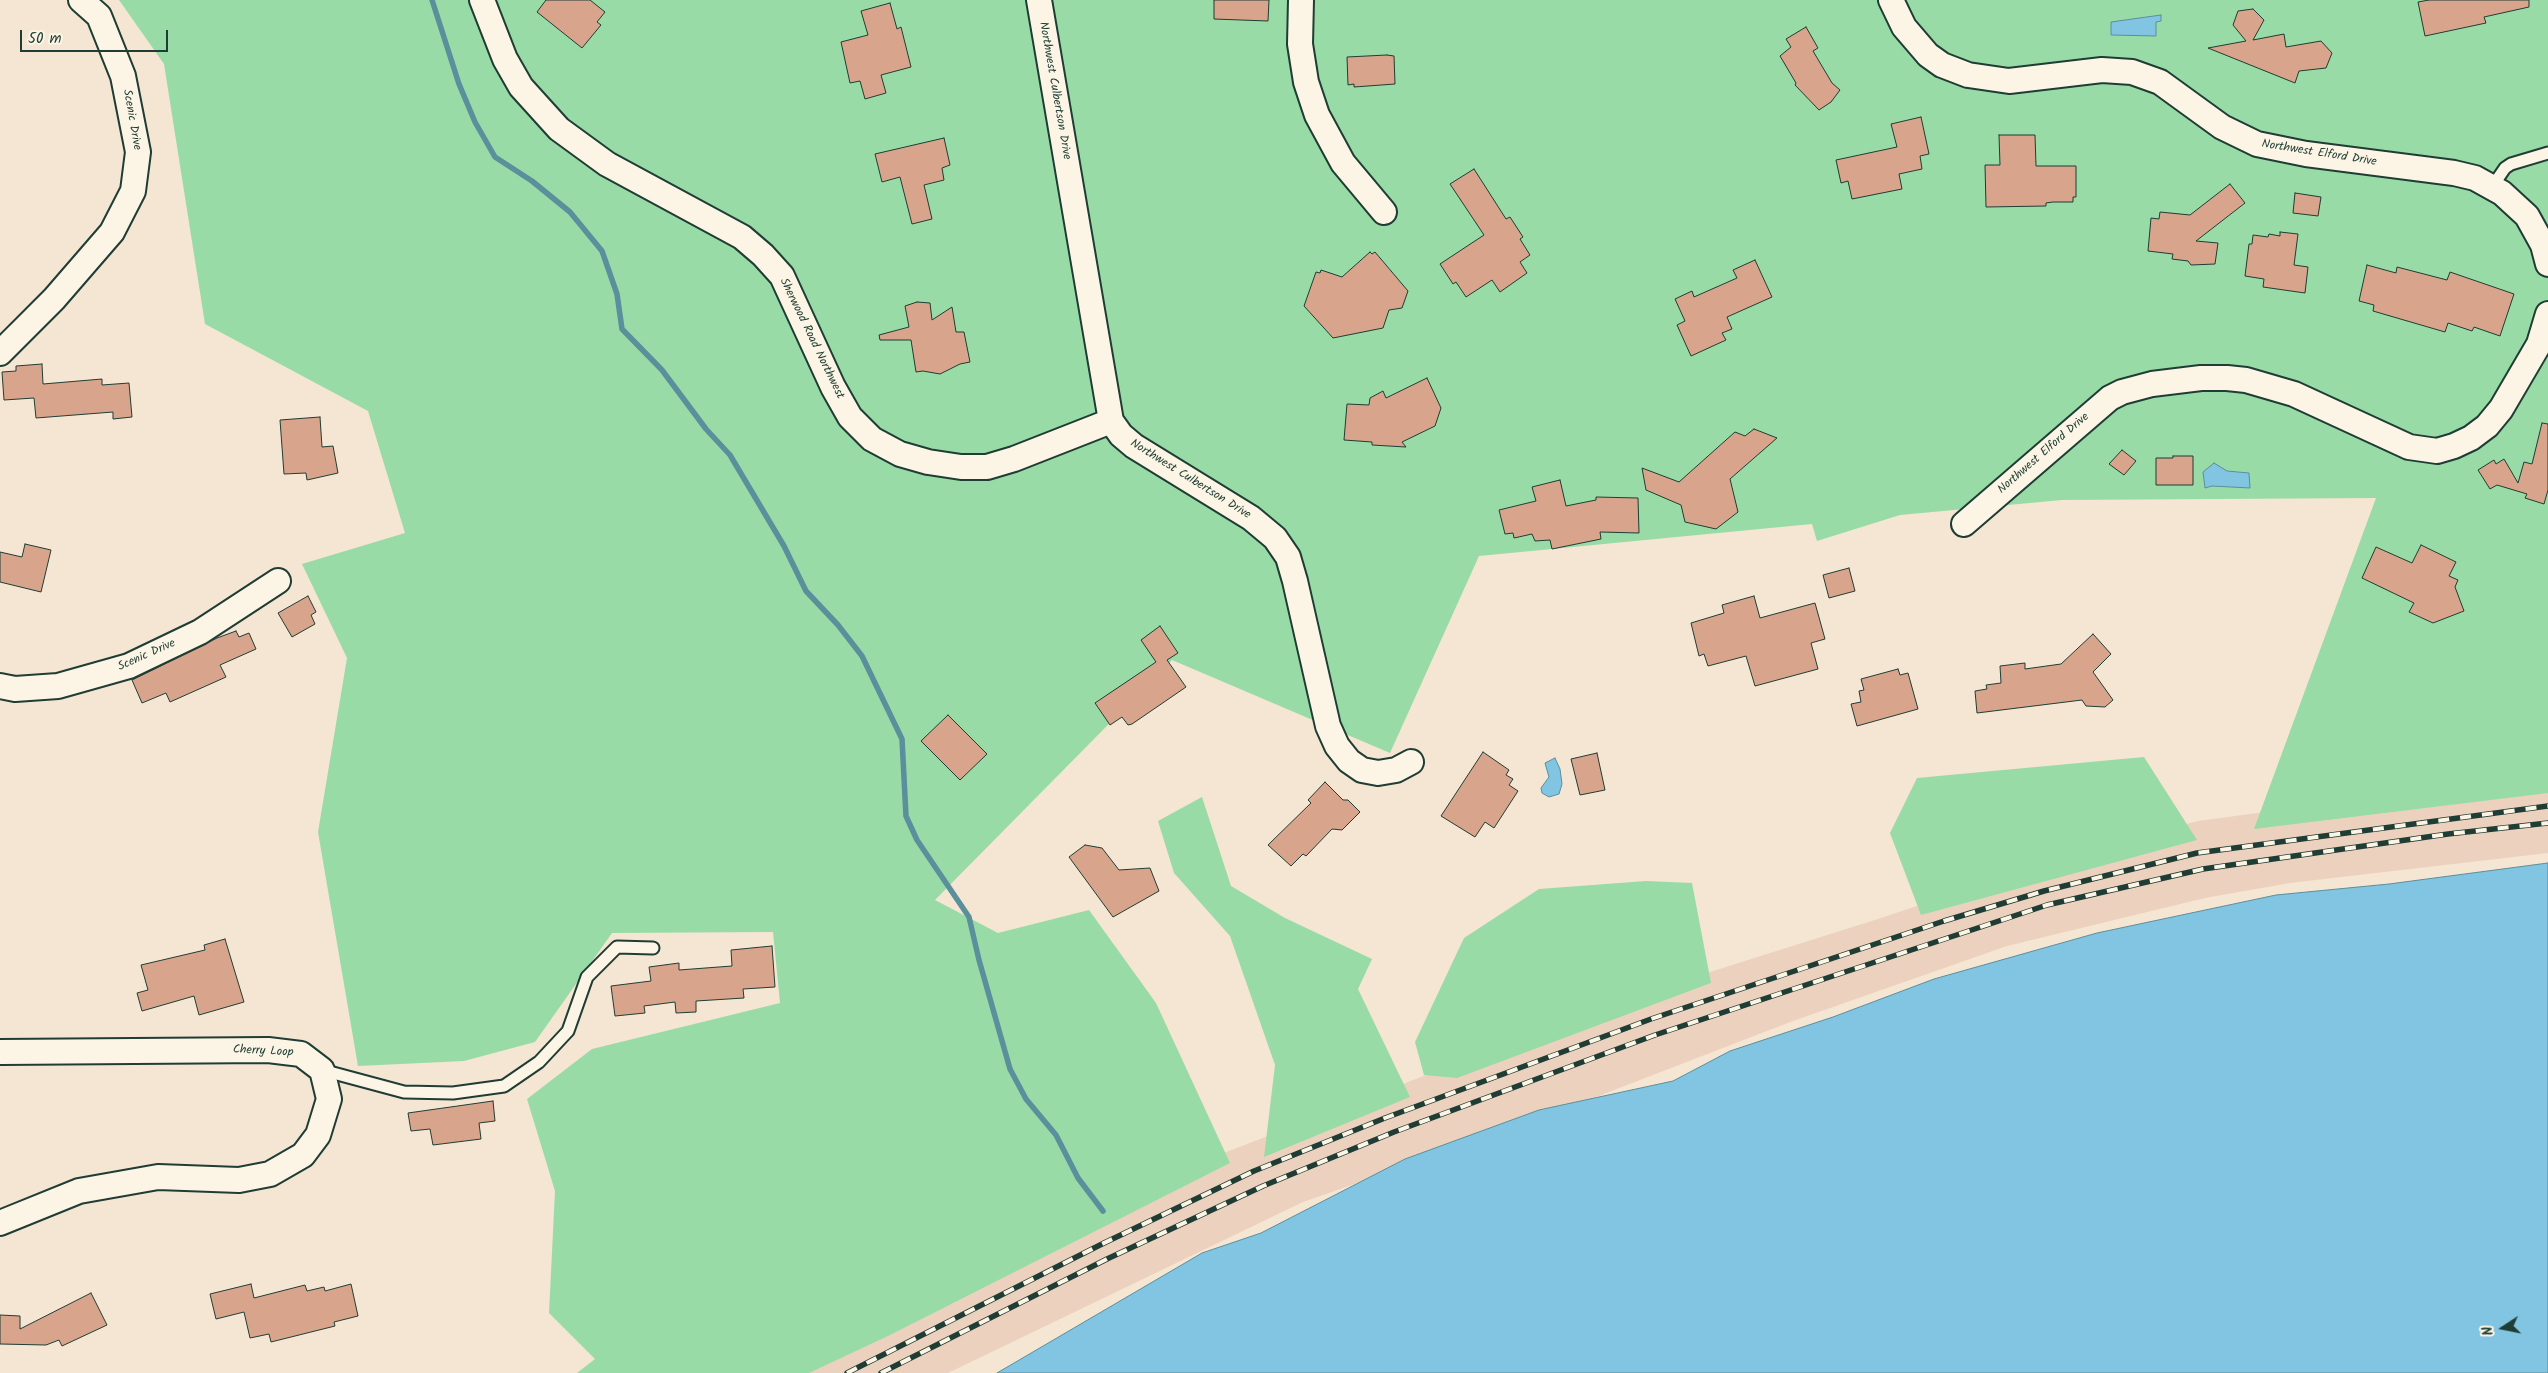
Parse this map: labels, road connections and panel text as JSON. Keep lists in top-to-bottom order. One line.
{"streets":{"street":["Northwest Culbertson Drive","Scenic Drive","Northwest Elford Drive","Sherwood Road Northwest","Cherry Loop"]},"crossings":[["Northwest Culbertson Drive","Sherwood Road Northwest"]],"scale_bar":"50 m","north":"left"}
